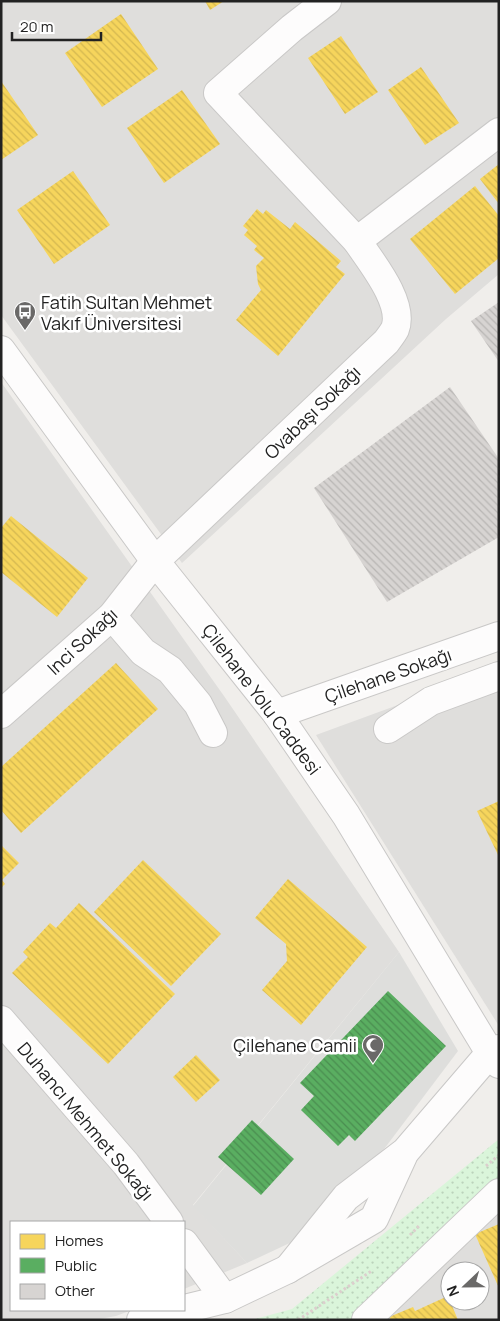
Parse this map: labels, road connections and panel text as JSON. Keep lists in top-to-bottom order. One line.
{"streets":{"street":["Ovabaşı Sokağı","Inci Sokağı","Çilehane Sokağı","Çilehane Yolu Caddesi","Duhancı Mehmet Sokağı"]},"crossings":[["Ovabaşı Sokağı","Inci Sokağı"],["Ovabaşı Sokağı","Çilehane Yolu Caddesi"],["Inci Sokağı","Çilehane Yolu Caddesi"],["Çilehane Sokağı","Çilehane Yolu Caddesi"]],"places":{"bus stop":["Fatih Sultan Mehmet Vakıf Üniversitesi"],"mosque":["Çilehane Camii"]},"legend":["Homes","Public","Other"],"scale_bar":"20 m","north":"left"}
